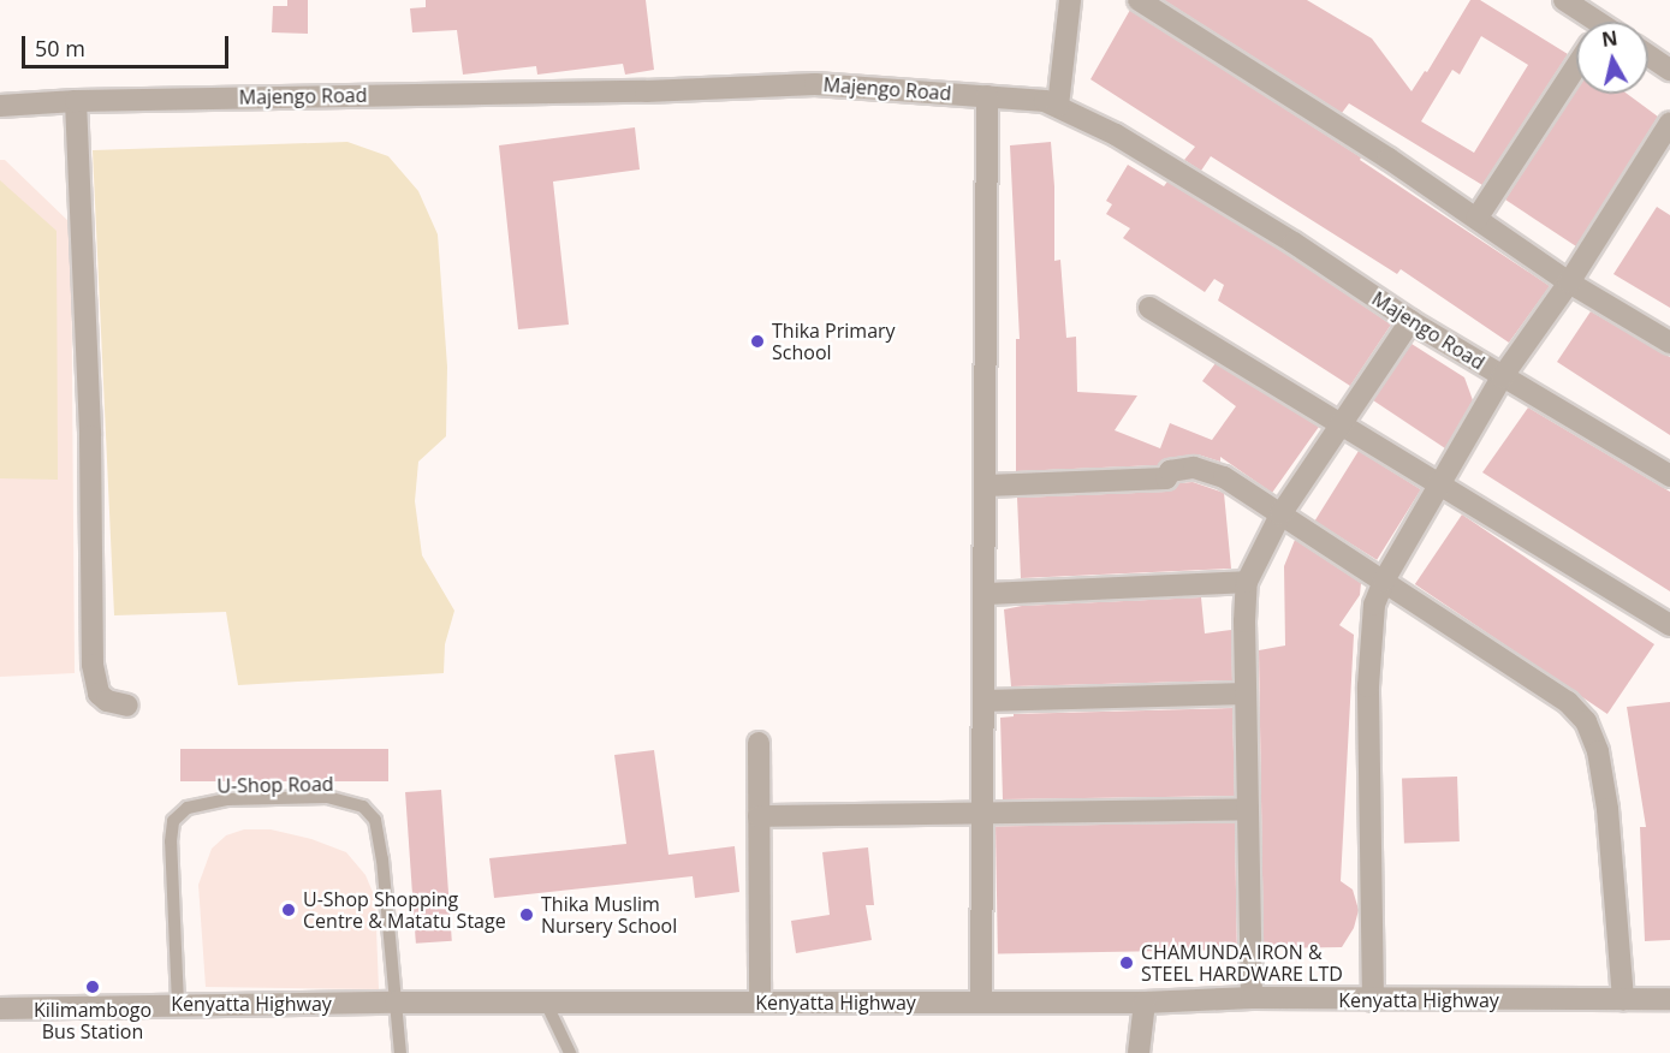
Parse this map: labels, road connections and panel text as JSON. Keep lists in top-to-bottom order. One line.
{"streets":{"street":["Majengo Road","Kenyatta Highway"],"lane":["U-Shop Road"]},"crossings":[["U-Shop Road","Kenyatta Highway"]],"places":["Thika Primary School","U-Shop Shopping Centre & Matatu Stage","Thika Muslim Nursery School","CHAMUNDA IRON & STEEL HARDWARE LTD","Kilimambogo Bus Station"],"scale_bar":"50 m","north":"top"}
